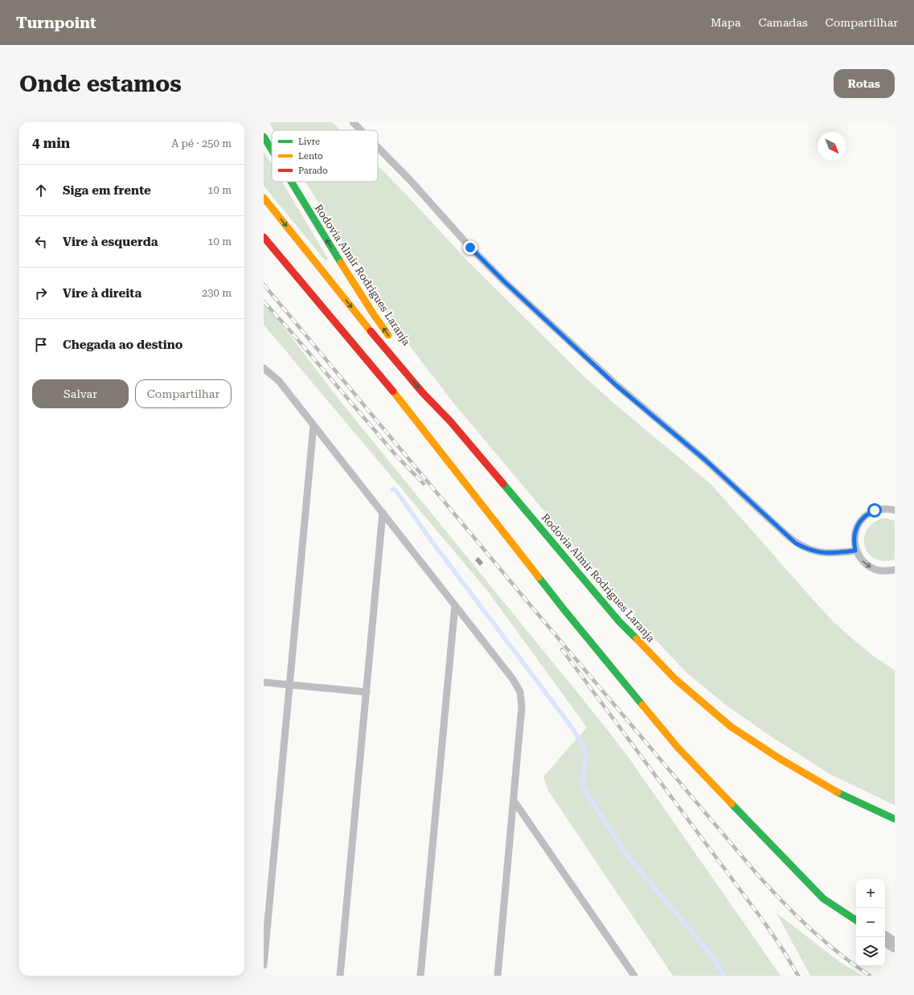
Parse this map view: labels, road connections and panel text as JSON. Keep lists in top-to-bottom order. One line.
{"streets":{"main road":["Rodovia Almir Rodrigues Laranja"]},"legend":["Livre","Lento","Parado"],"north":"bottom right","page":{"header":"Turnpoint","nav":["Mapa","Camadas","Compartilhar"],"buttons":["Rotas",["Salvar","Compartilhar"]],"title":"Onde estamos","heading":["4 min","A pé · 250 m"],"list":[["Siga em frente","10 m"],["Vire à esquerda","10 m"],["Vire à direita","230 m"],"Chegada ao destino"],"map_buttons":["+","−"]}}
